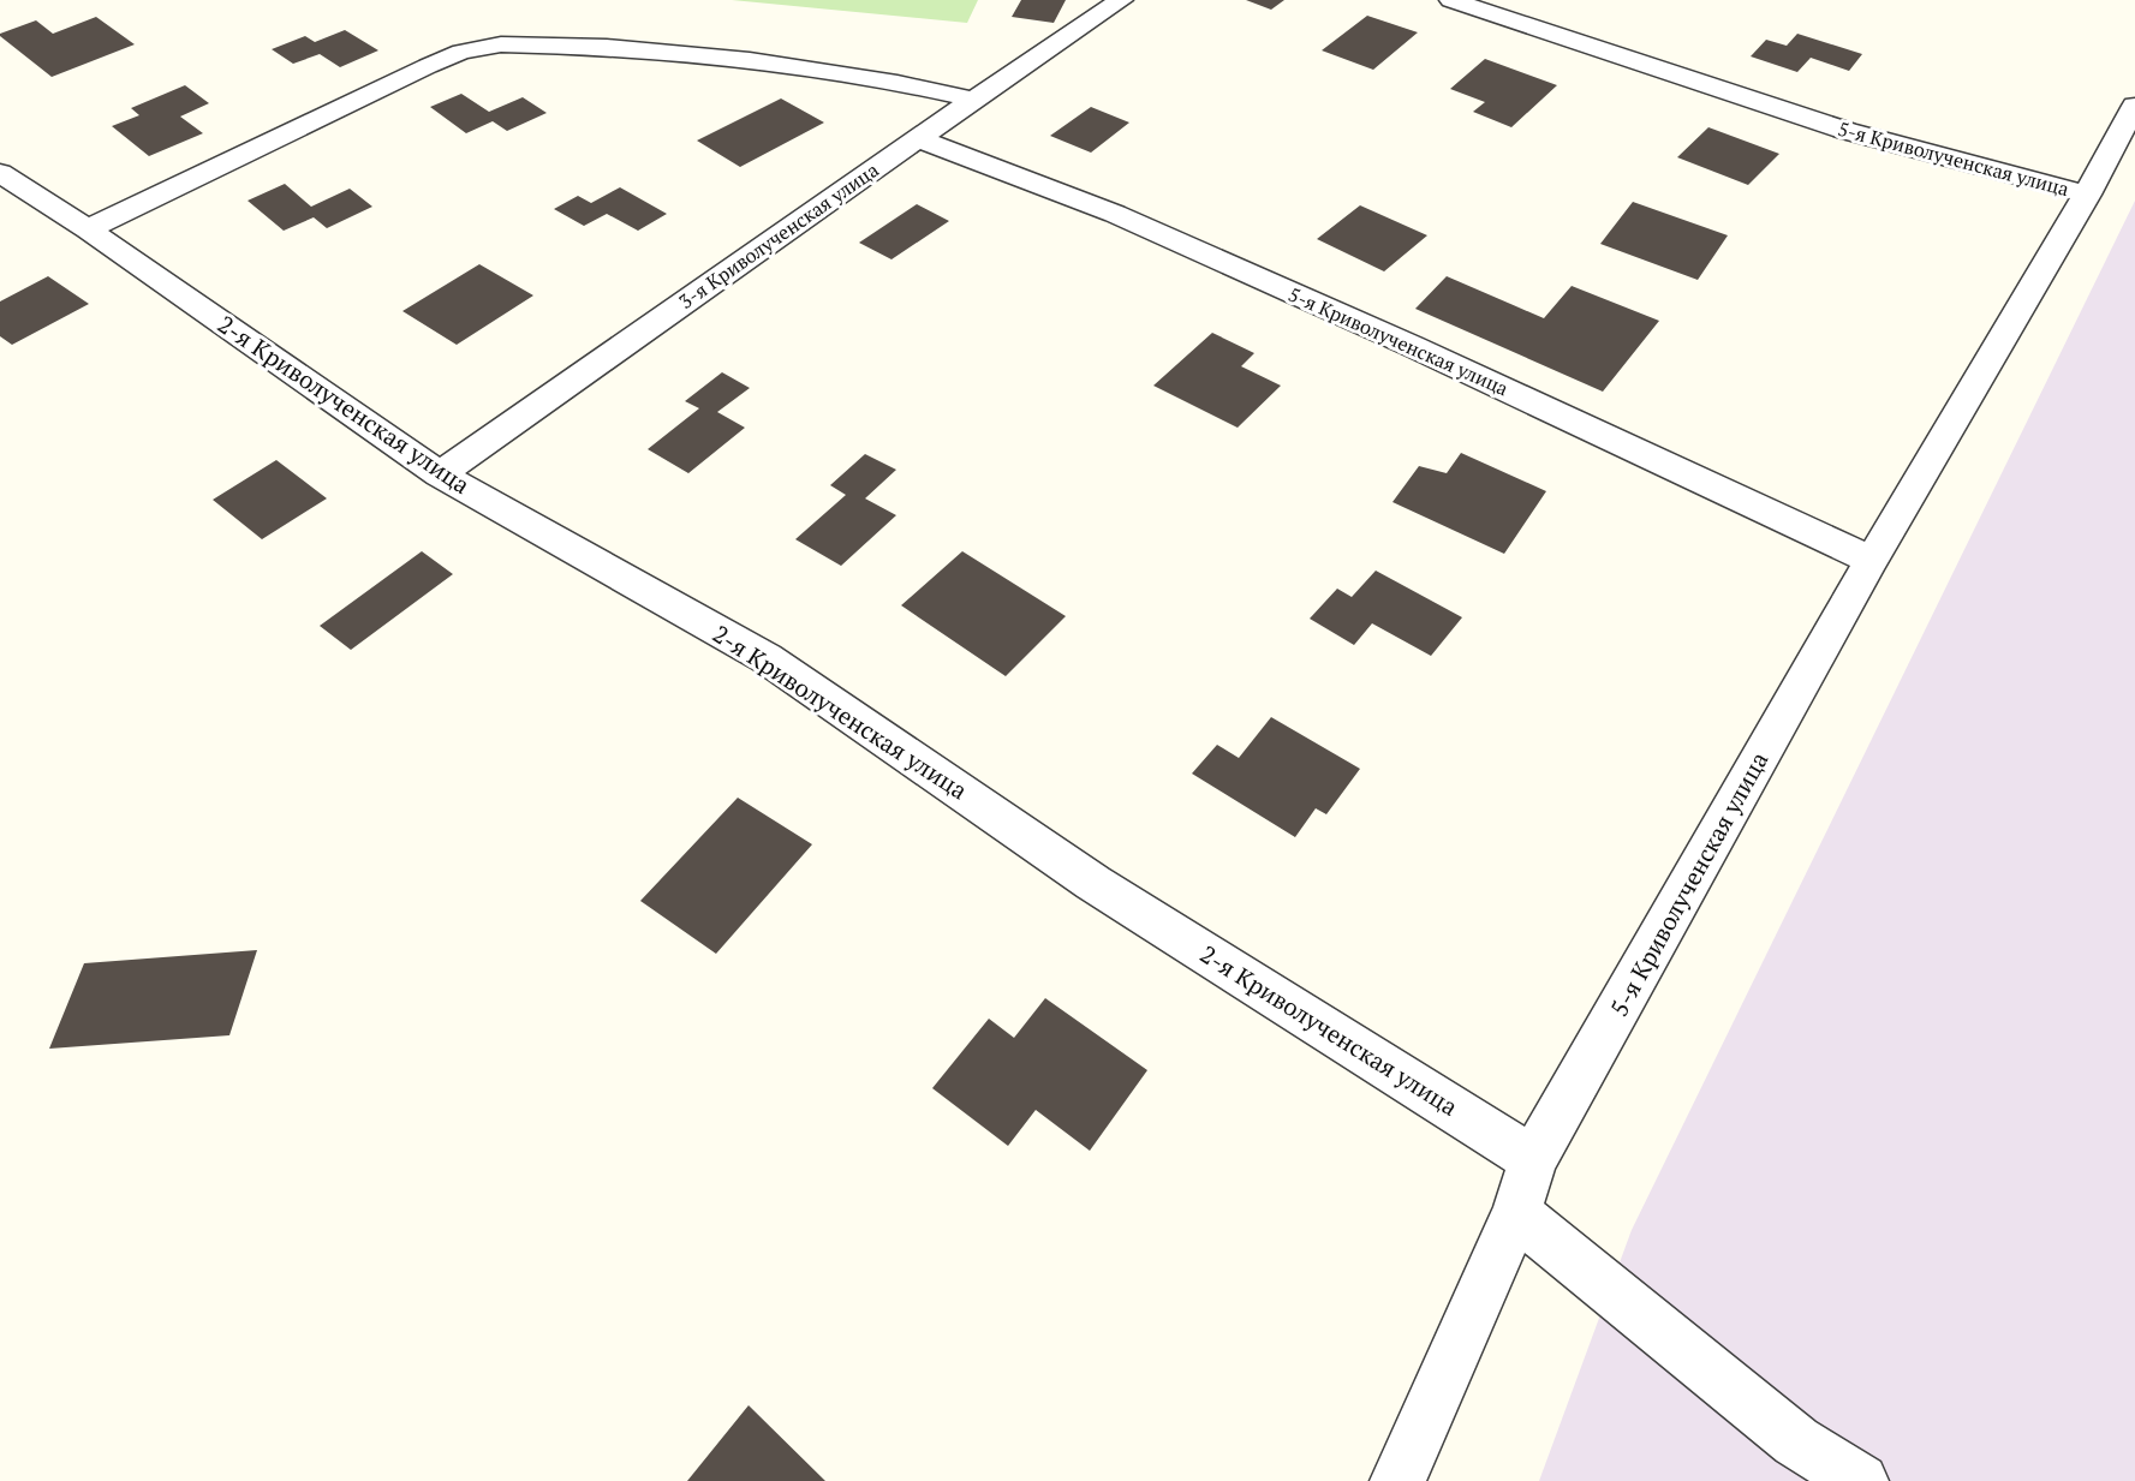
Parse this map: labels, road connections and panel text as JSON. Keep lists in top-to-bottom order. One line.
{"streets":{"street":["5-я Криволученская улица","3-я Криволученская улица","2-я Криволученская улица"]},"crossings":[["5-я Криволученская улица","3-я Криволученская улица"],["5-я Криволученская улица","2-я Криволученская улица"],["3-я Криволученская улица","2-я Криволученская улица"]]}
